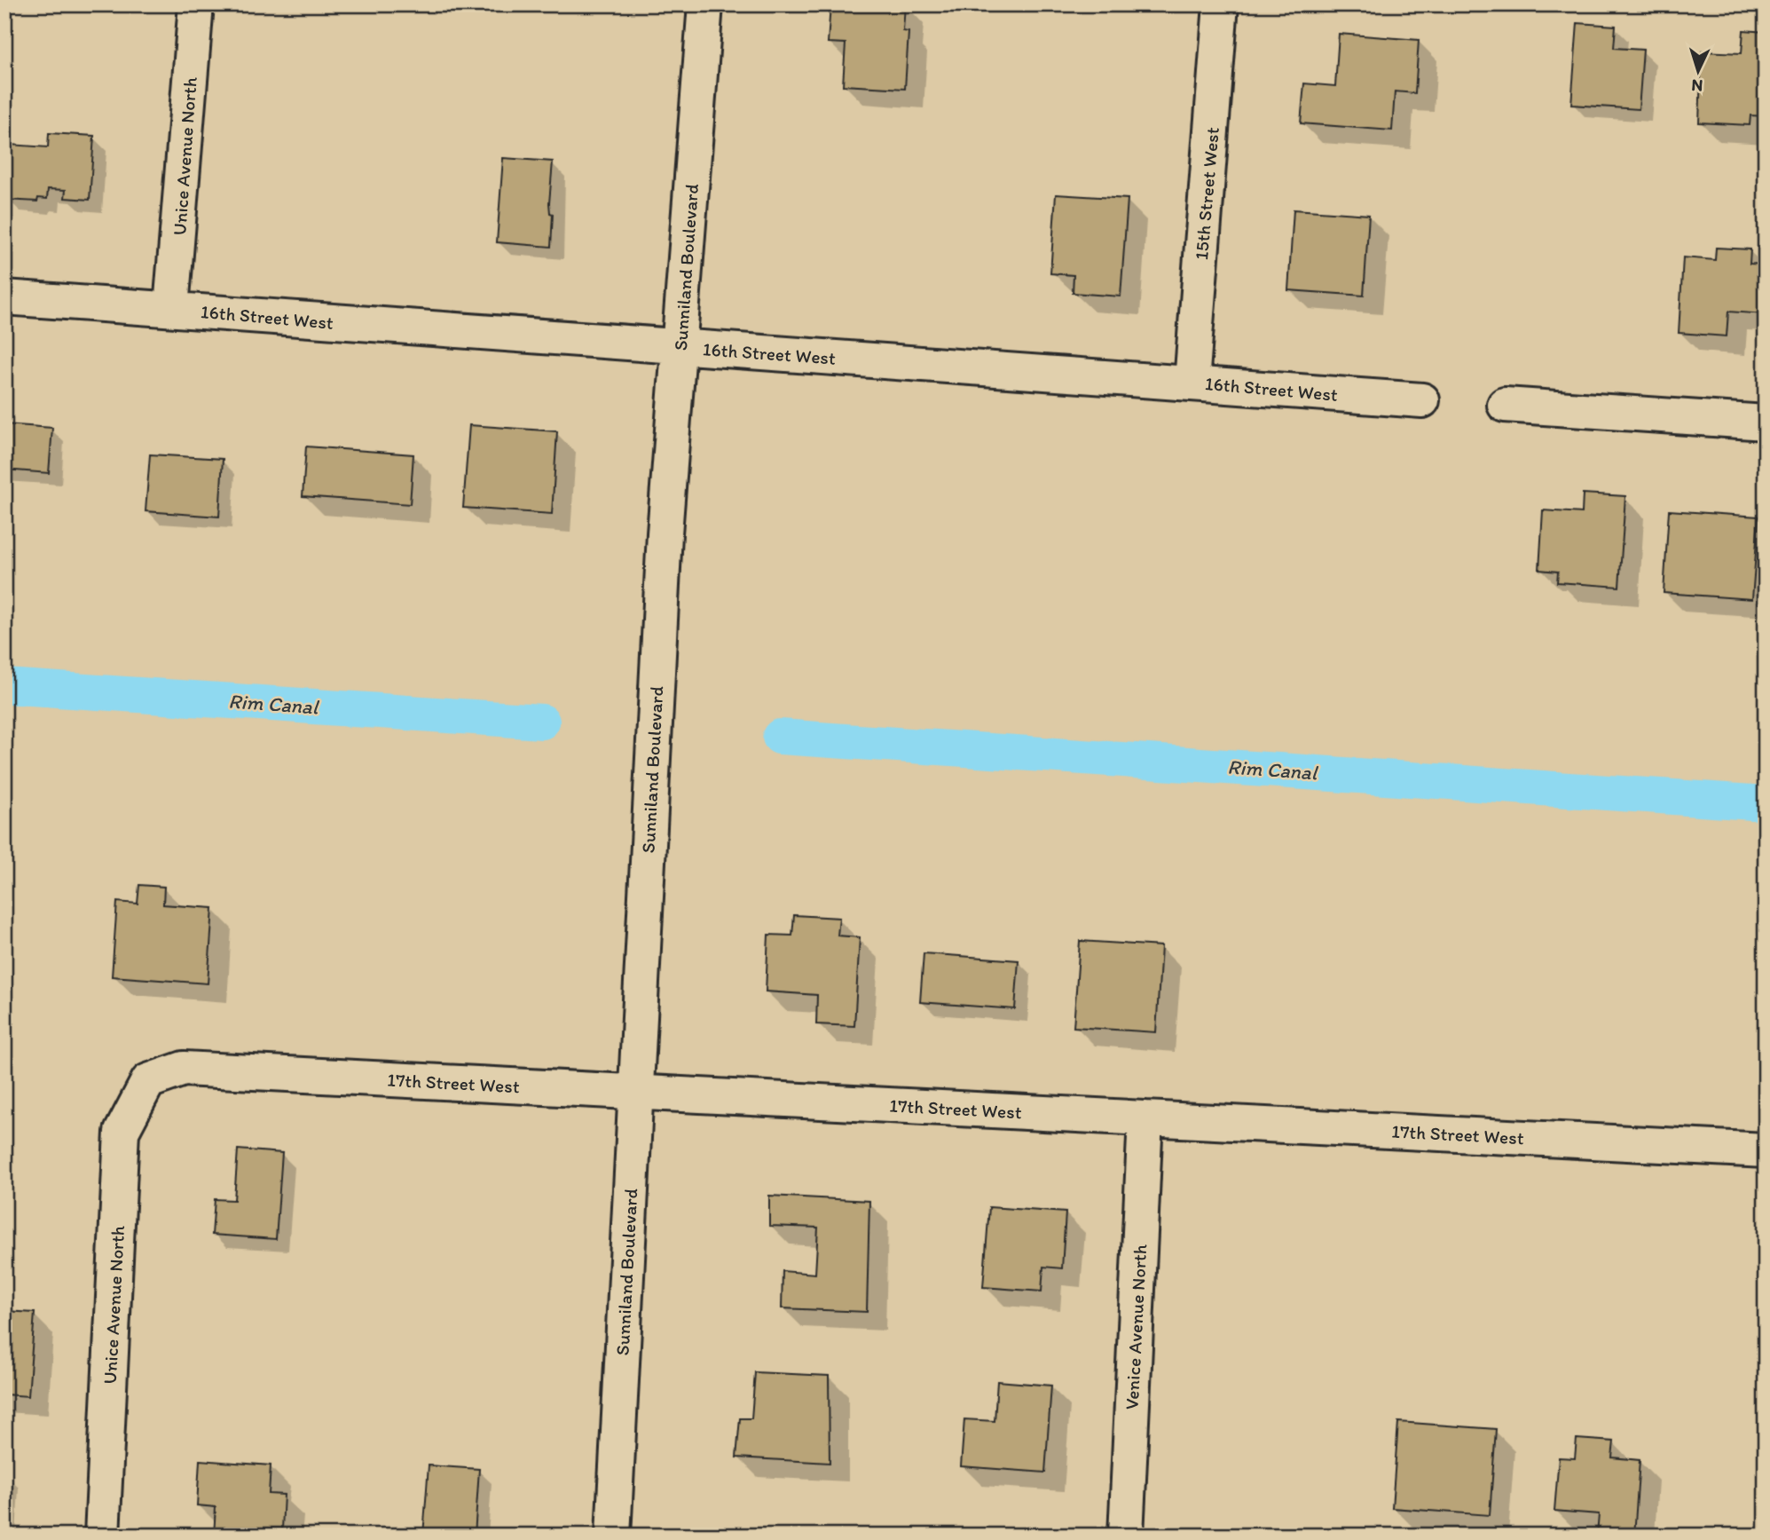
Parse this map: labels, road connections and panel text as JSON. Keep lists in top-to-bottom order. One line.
{"streets":{"street":["Unice Avenue North","15th Street West","Sunniland Boulevard","16th Street West","17th Street West","Venice Avenue North"]},"crossings":[["Unice Avenue North","16th Street West"],["Unice Avenue North","17th Street West"],["15th Street West","16th Street West"],["Sunniland Boulevard","16th Street West"],["Sunniland Boulevard","17th Street West"],["17th Street West","Venice Avenue North"]],"water":["Rim Canal"],"north":"bottom"}
